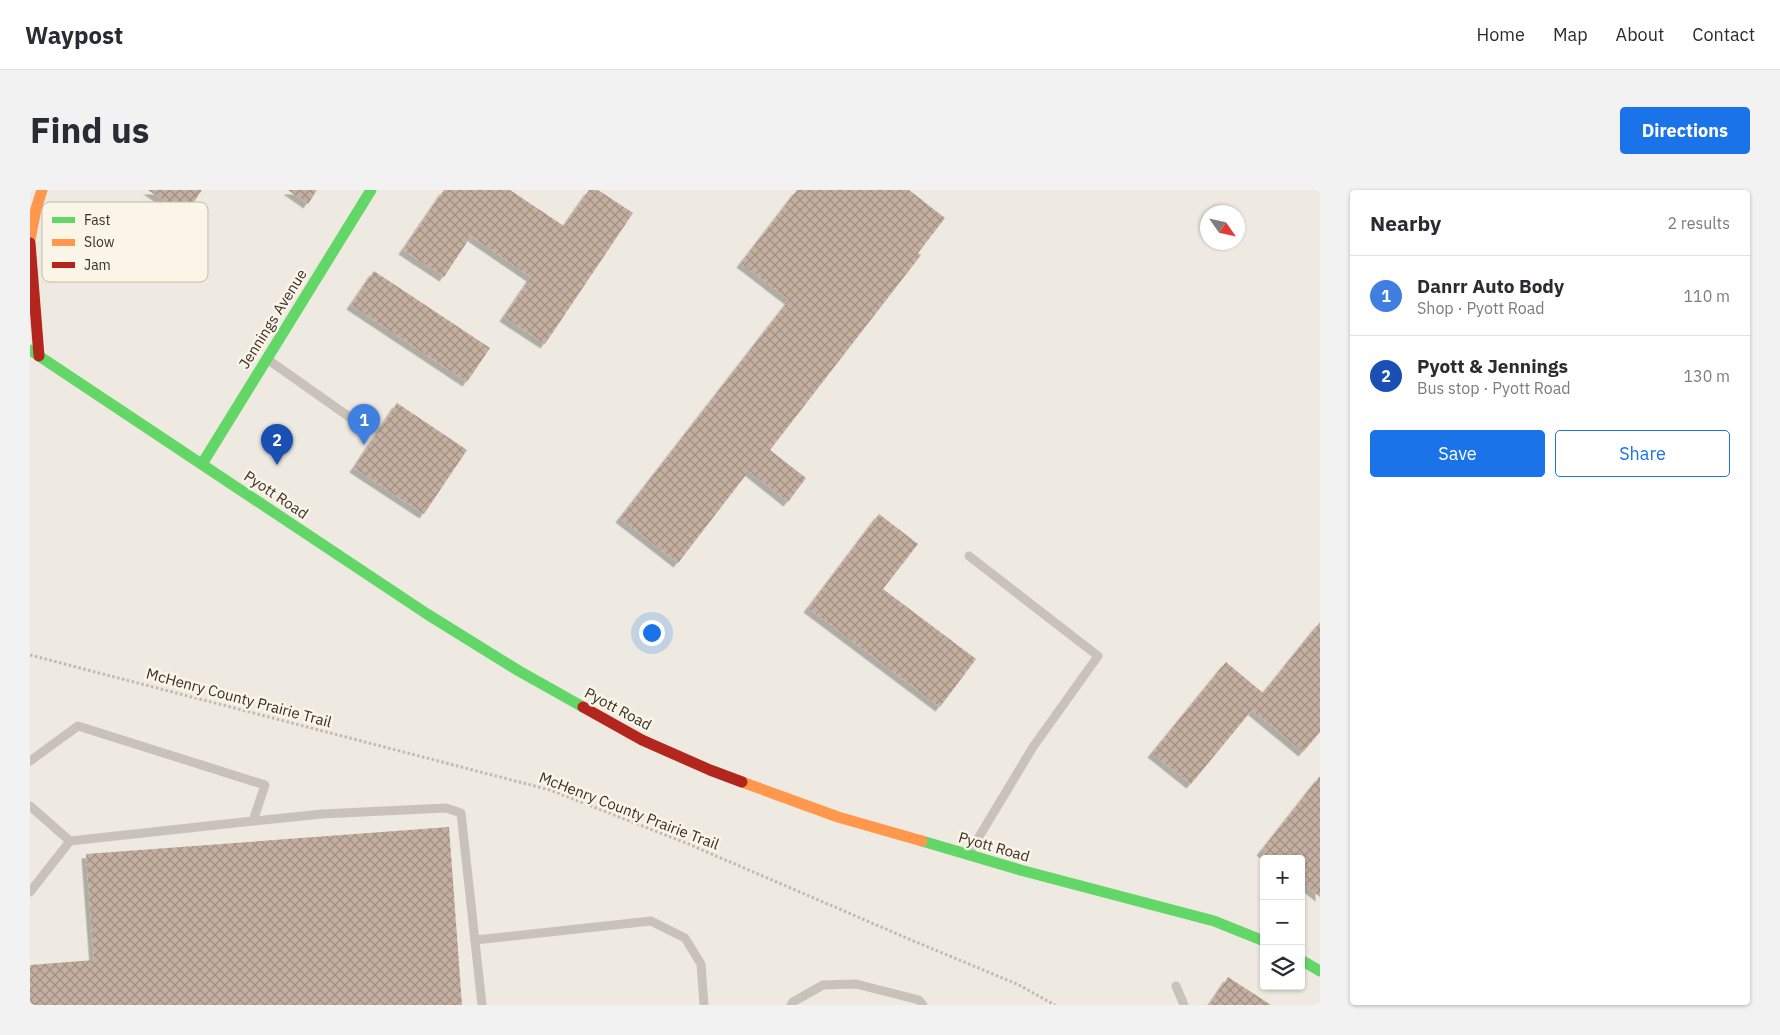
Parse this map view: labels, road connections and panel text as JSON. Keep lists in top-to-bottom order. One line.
{"streets":{"street":["Jennings Avenue","Pyott Road"],"path":["McHenry County Prairie Trail"]},"crossings":[["Jennings Avenue","Pyott Road"]],"legend":["Fast","Slow","Jam"],"north":"bottom right","page":{"header":"Waypost","nav":["Home","Map","About","Contact"],"title":"Find us","buttons":["Directions",["Save","Share"]],"heading":["Nearby","2 results"],"list":[{"mark":"1","name":"Danrr Auto Body","note":"Shop · Pyott Road","value":"110 m"},{"mark":"2","name":"Pyott & Jennings","note":"Bus stop · Pyott Road","value":"130 m"}],"pins":["1","2"],"map_buttons":["+","−"]}}
